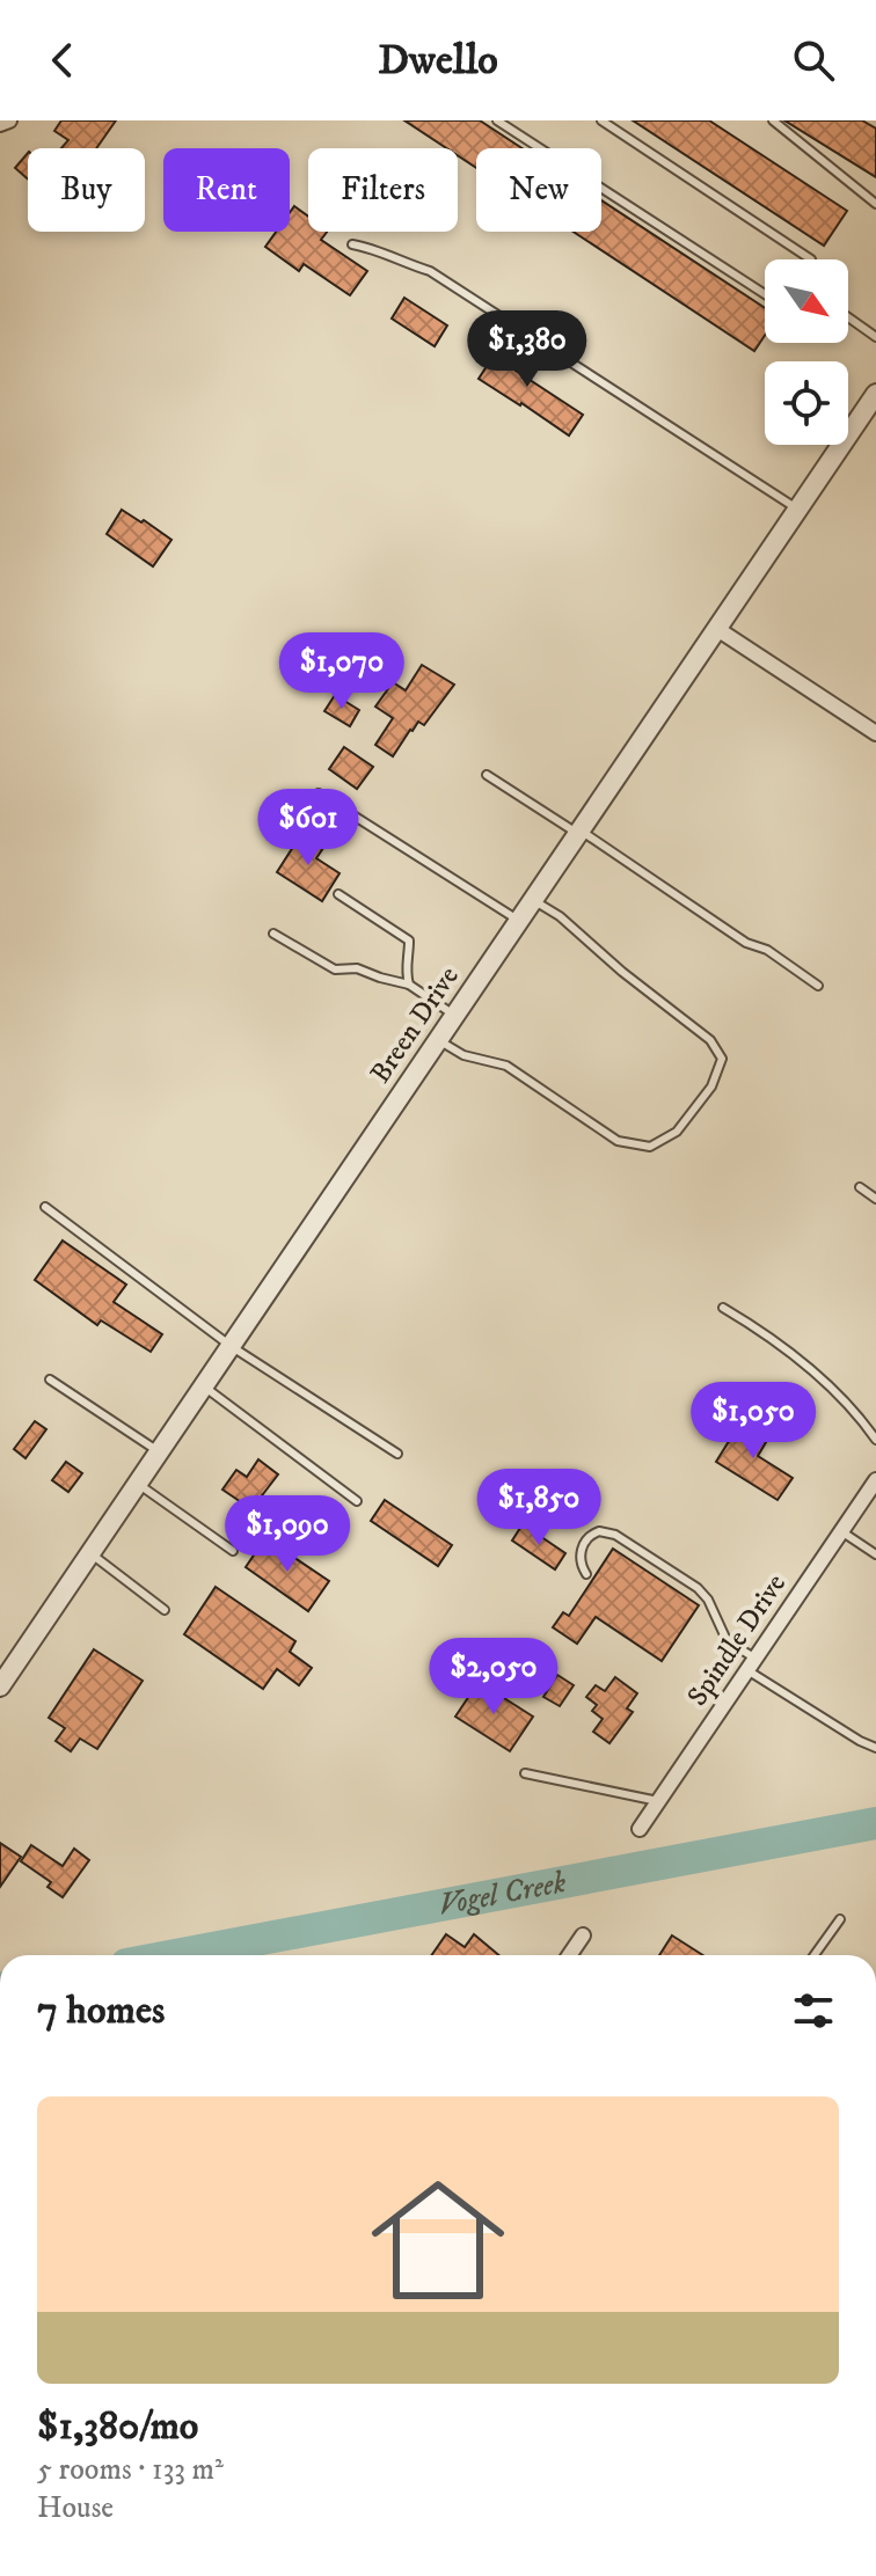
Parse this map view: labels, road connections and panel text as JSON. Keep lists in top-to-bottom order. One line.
{"streets":{"street":["Breen Drive","Spindle Drive"]},"water":["Vogel Creek"],"north":"bottom right","page":{"header":"Dwello","chip":["Buy","Rent","Filters","New"],"price":["$1,380","$1,070","$601","$1,050","$1,850","$1,090","$2,050"],"heading":"7 homes","list":[{"name":"$1,380/mo","note":"5 rooms · 133 m² · House"}]}}
